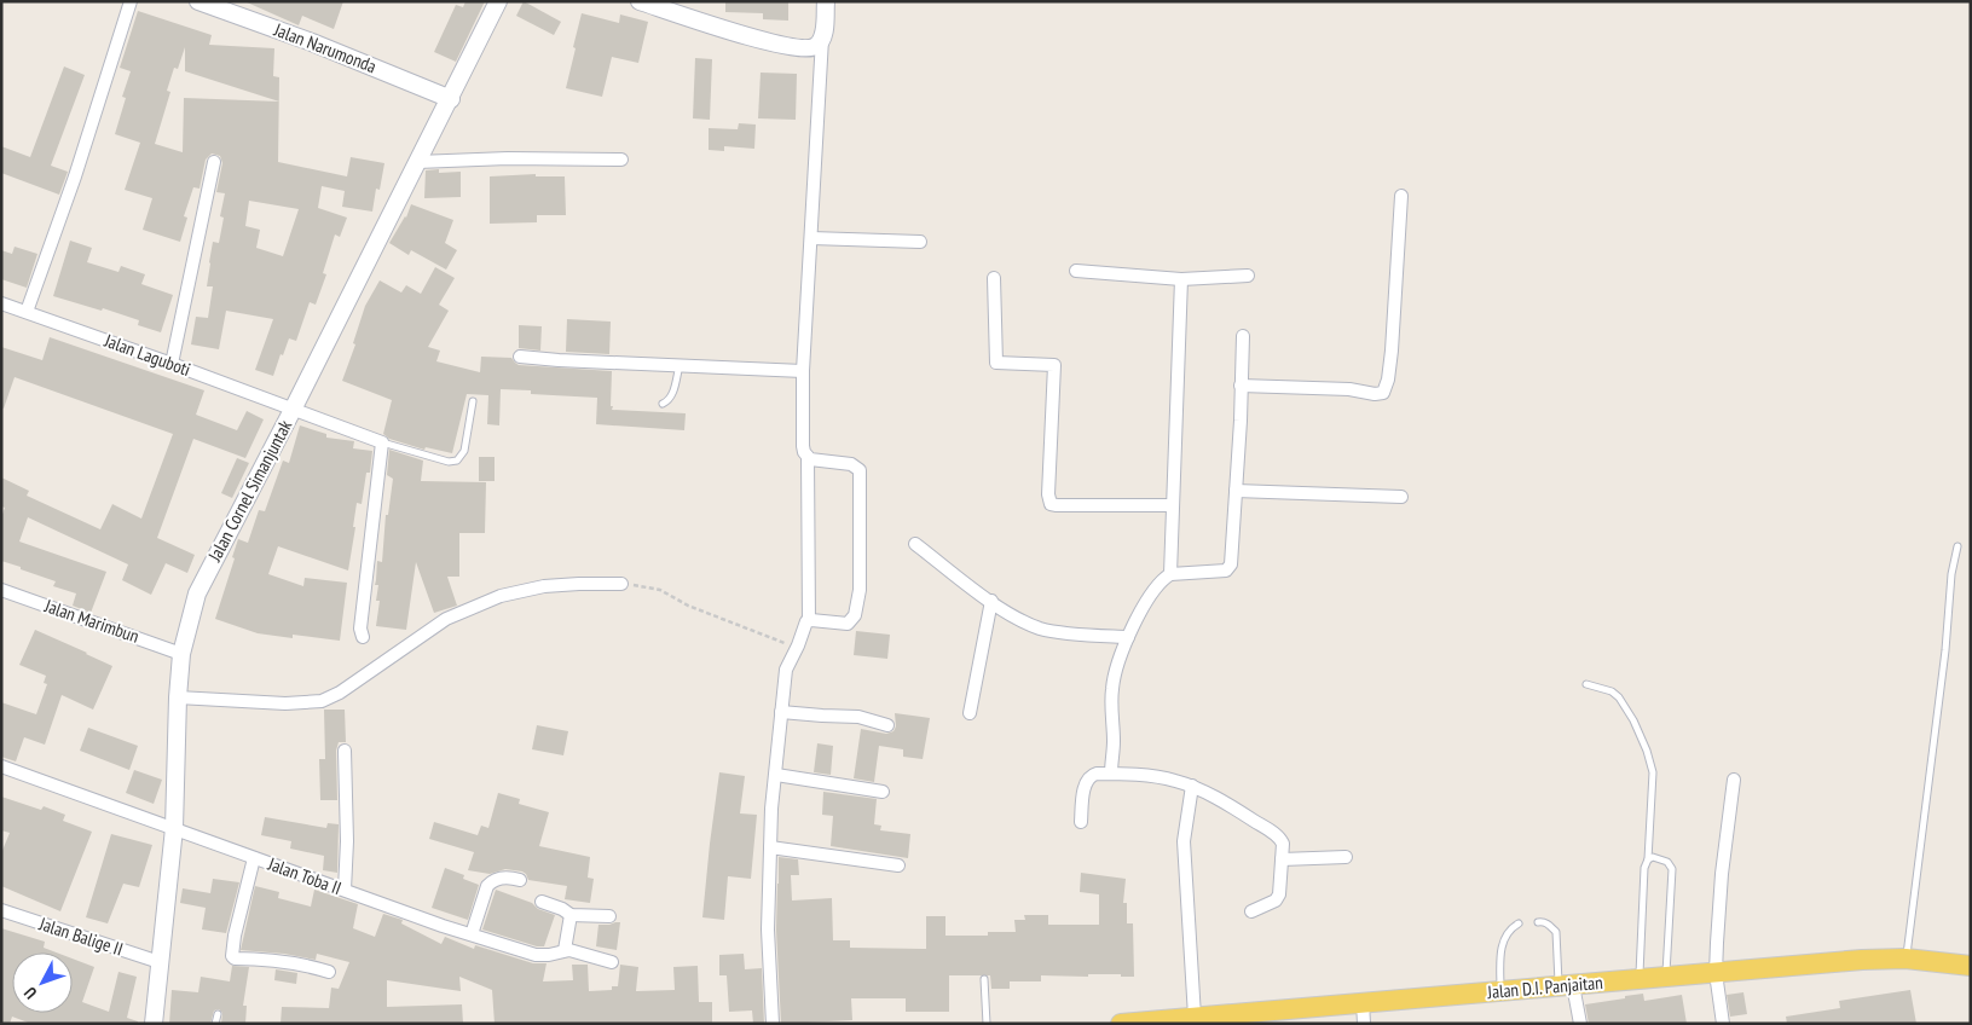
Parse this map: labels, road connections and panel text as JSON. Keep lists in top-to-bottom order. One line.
{"streets":{"main road":["Jalan D.I. Panjaitan"],"street":["Jalan Narumonda","Jalan Laguboti","Jalan Cornel Simanjuntak","Jalan Marimbun","Jalan Toba II","Jalan Balige II"]},"crossings":[["Jalan Narumonda","Jalan Cornel Simanjuntak"],["Jalan Laguboti","Jalan Cornel Simanjuntak"],["Jalan Cornel Simanjuntak","Jalan Marimbun"],["Jalan Cornel Simanjuntak","Jalan Toba II"],["Jalan Cornel Simanjuntak","Jalan Balige II"]],"north":"bottom left"}
